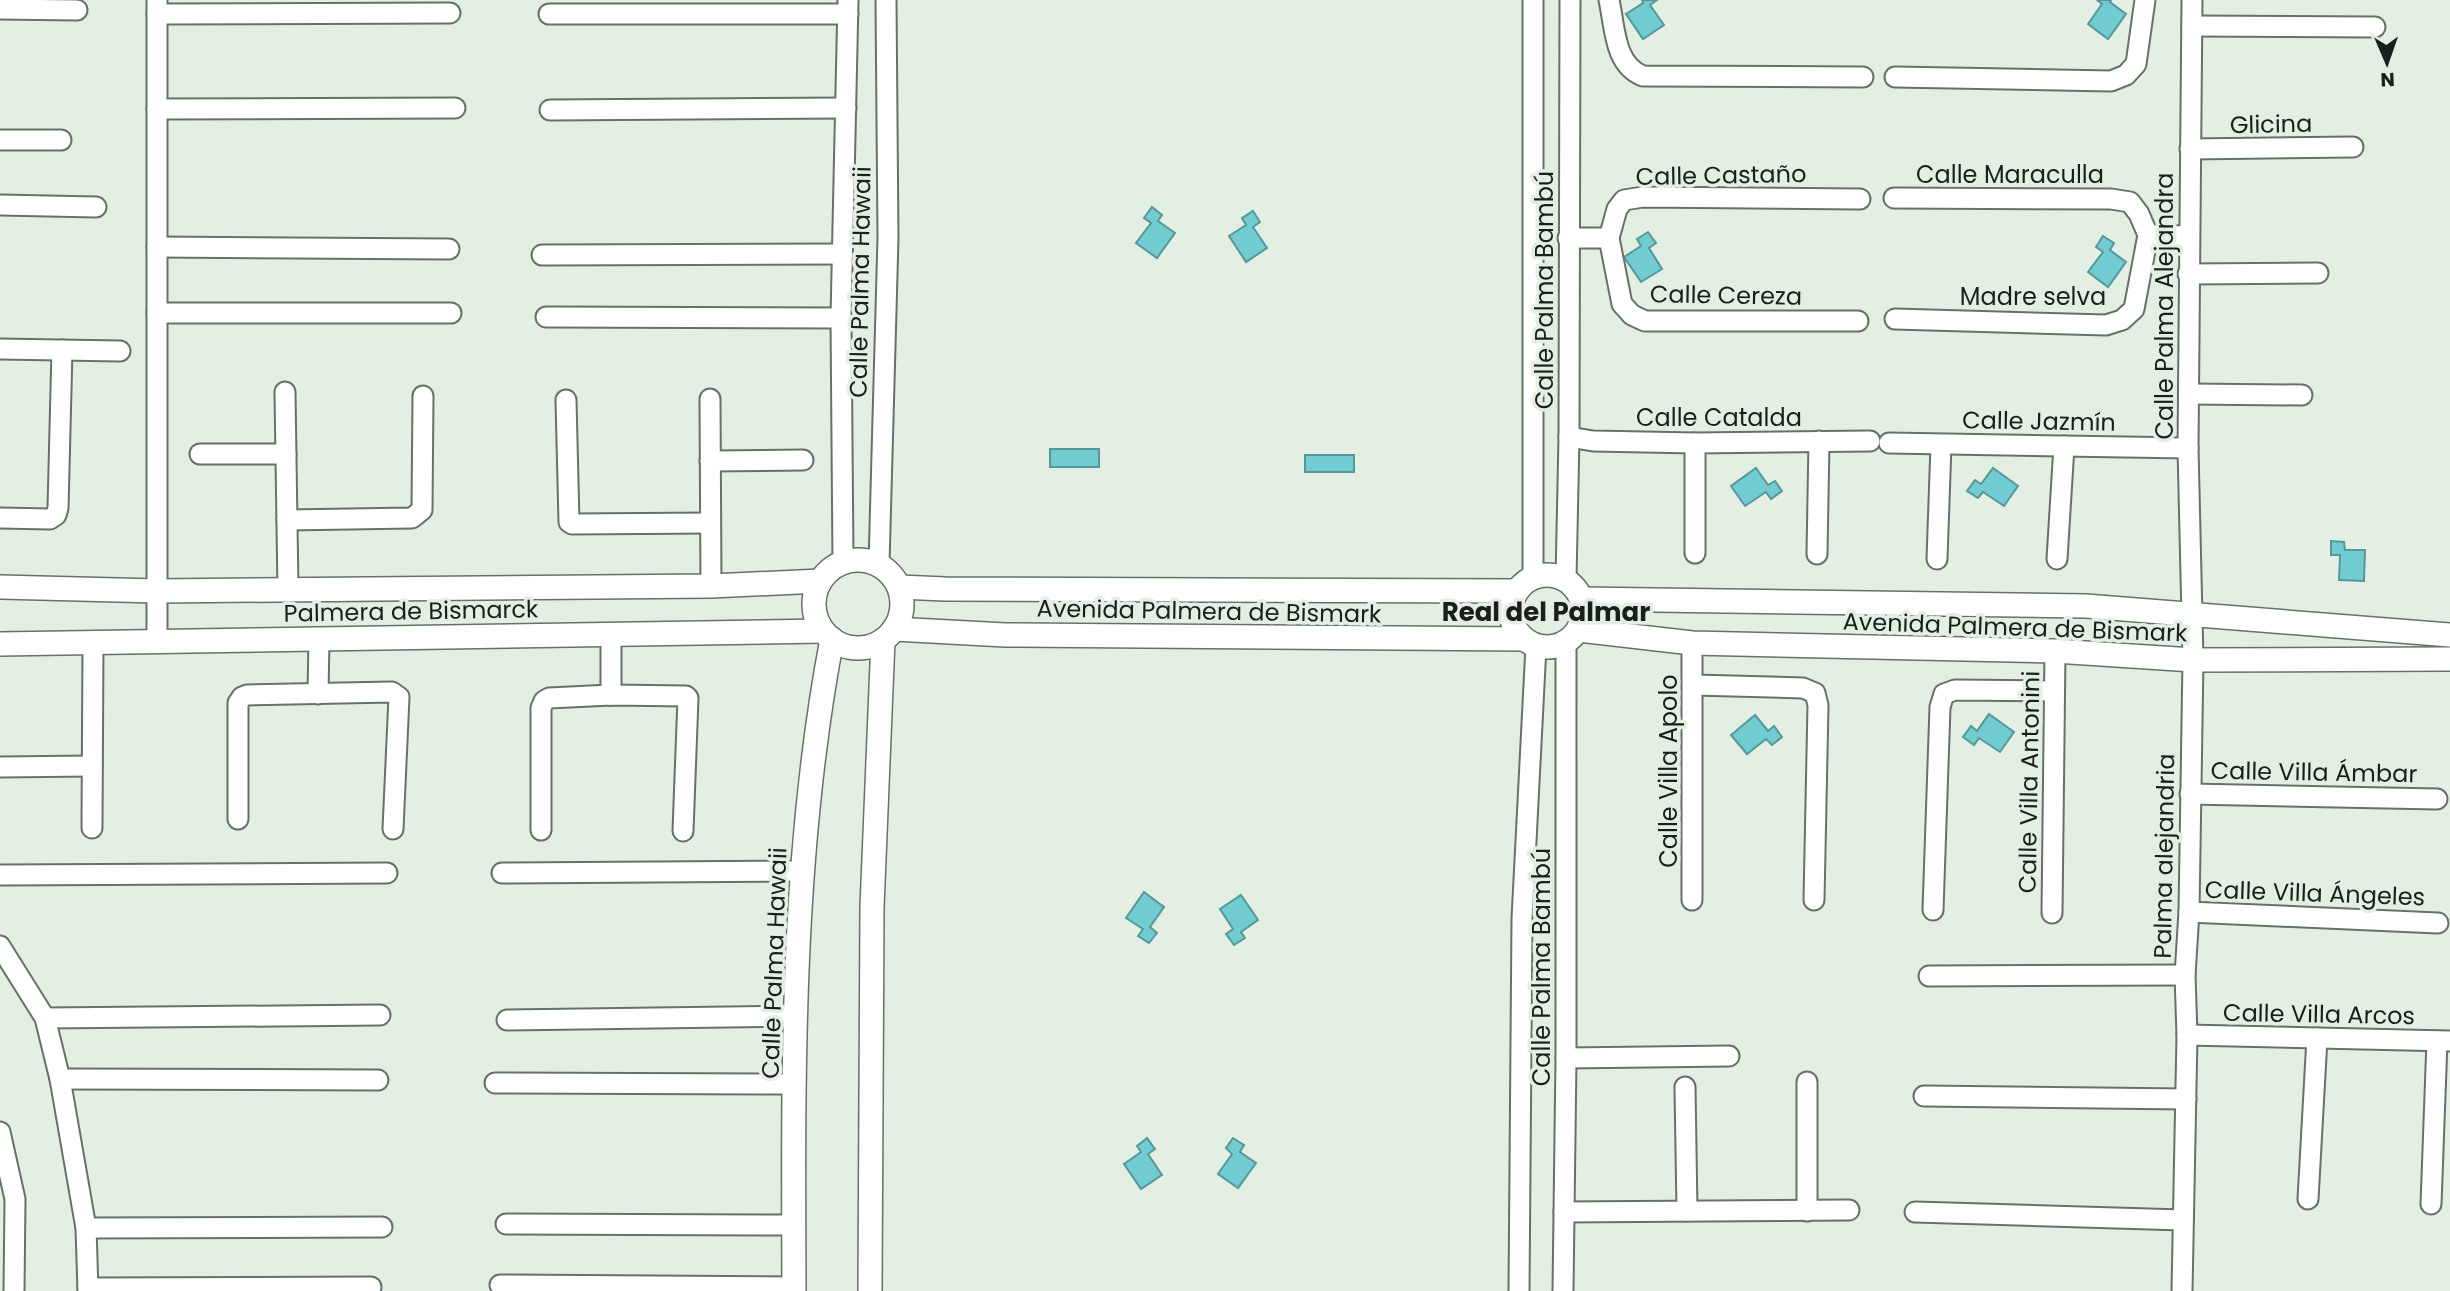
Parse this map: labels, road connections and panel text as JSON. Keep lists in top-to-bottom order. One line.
{"streets":{"street":["Glicina","Calle Maraculla","Calle Castaño","Calle Palma Hawaii","Calle Palma Bambú","Calle Cereza","Madre selva","Calle Palma Alejandra","Calle Catalda","Calle Jazmín","Palmera de Bismarck","Avenida Palmera de Bismark","Calle Villa Apolo","Calle Villa Ámbar","Calle Villa Antonini","Palma alejandria","Calle Villa Ángeles","Calle Villa Arcos"]},"crossings":[["Glicina","Calle Palma Alejandra"],["Calle Maraculla","Madre selva"],["Calle Castaño","Calle Cereza"],["Calle Palma Hawaii","Palmera de Bismarck"],["Calle Palma Hawaii","Avenida Palmera de Bismark"],["Calle Palma Bambú","Calle Catalda"],["Calle Palma Bambú","Avenida Palmera de Bismark"],["Calle Palma Alejandra","Calle Jazmín"],["Calle Palma Alejandra","Avenida Palmera de Bismark"],["Calle Palma Alejandra","Palma alejandria"],["Calle Catalda","Calle Jazmín"],["Palmera de Bismarck","Avenida Palmera de Bismark"],["Avenida Palmera de Bismark","Calle Villa Apolo"],["Avenida Palmera de Bismark","Calle Villa Antonini"],["Avenida Palmera de Bismark","Palma alejandria"],["Calle Villa Ámbar","Palma alejandria"],["Palma alejandria","Calle Villa Ángeles"],["Palma alejandria","Calle Villa Arcos"]],"districts":["Real del Palmar"],"north":"bottom"}
